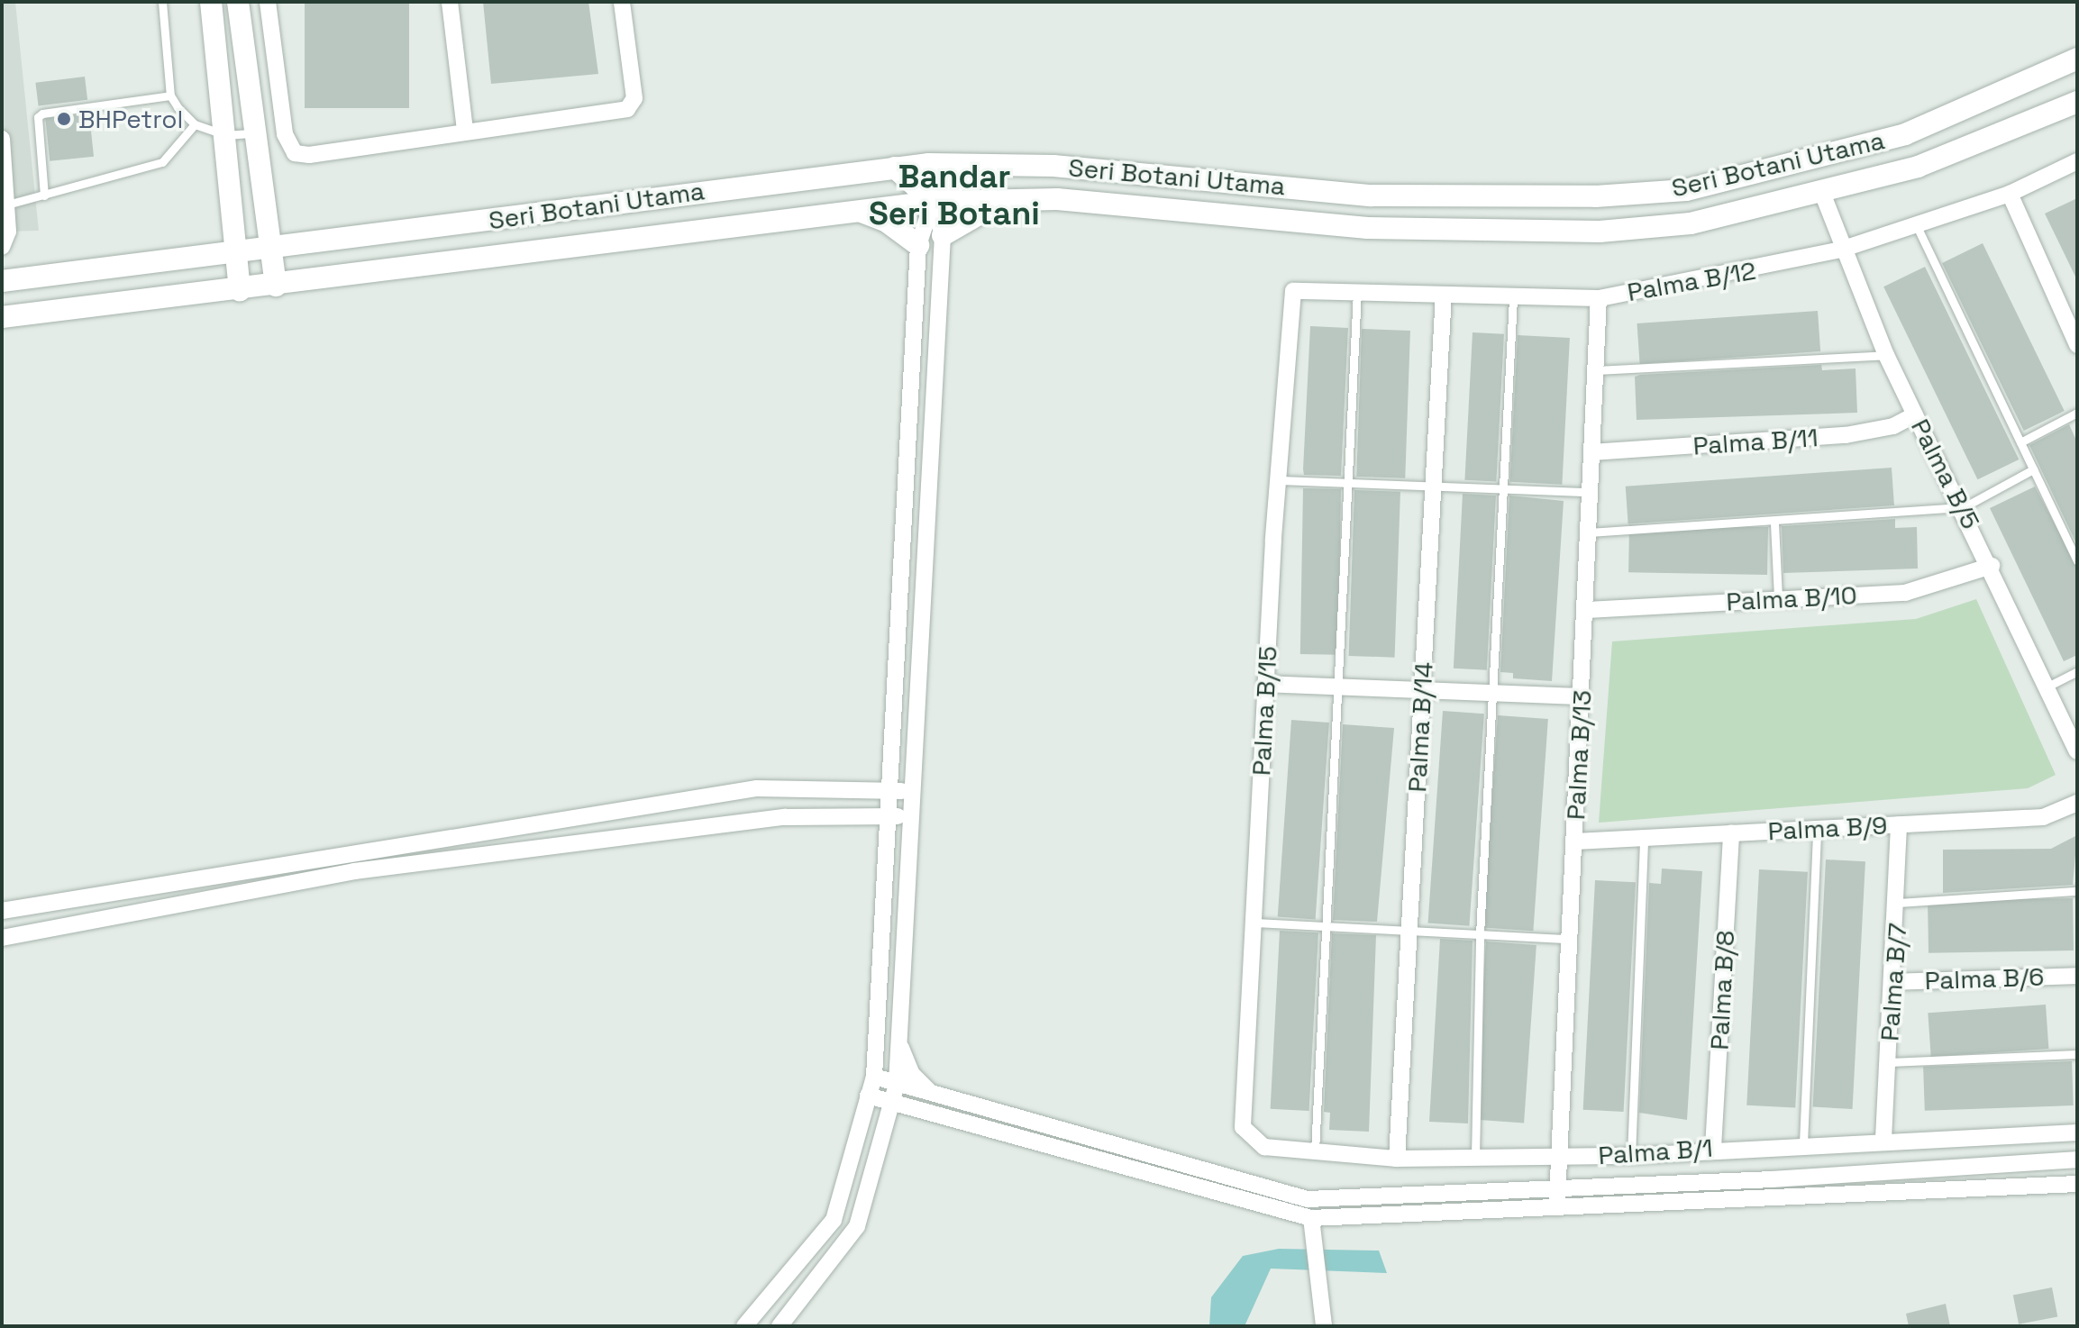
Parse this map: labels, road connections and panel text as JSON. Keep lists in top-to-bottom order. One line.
{"streets":{"main road":["Seri Botani Utama"],"street":["Palma B/12","Palma B/11","Palma B/5","Palma B/10","Palma B/15","Palma B/14","Palma B/13","Palma B/9","Palma B/6","Palma B/7","Palma B/8","Palma B/1"]},"crossings":[["Seri Botani Utama","Palma B/5"],["Palma B/12","Palma B/5"],["Palma B/12","Palma B/15"],["Palma B/12","Palma B/14"],["Palma B/12","Palma B/13"],["Palma B/11","Palma B/5"],["Palma B/11","Palma B/13"],["Palma B/5","Palma B/10"],["Palma B/10","Palma B/13"],["Palma B/15","Palma B/1"],["Palma B/14","Palma B/1"],["Palma B/13","Palma B/9"],["Palma B/13","Palma B/1"],["Palma B/9","Palma B/7"],["Palma B/9","Palma B/8"],["Palma B/6","Palma B/7"],["Palma B/7","Palma B/1"],["Palma B/8","Palma B/1"]],"districts":["Bandar Seri Botani"],"places":["BHPetrol"]}
